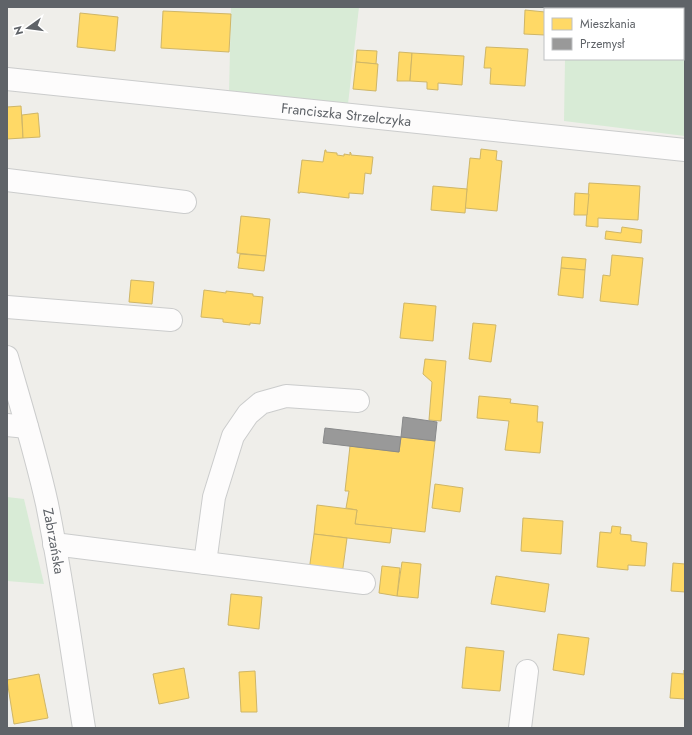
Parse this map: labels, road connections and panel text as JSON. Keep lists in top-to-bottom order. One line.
{"streets":{"street":["Franciszka Strzelczyka","Zabrzańska"]},"legend":["Mieszkania","Przemysł"],"north":"left"}
